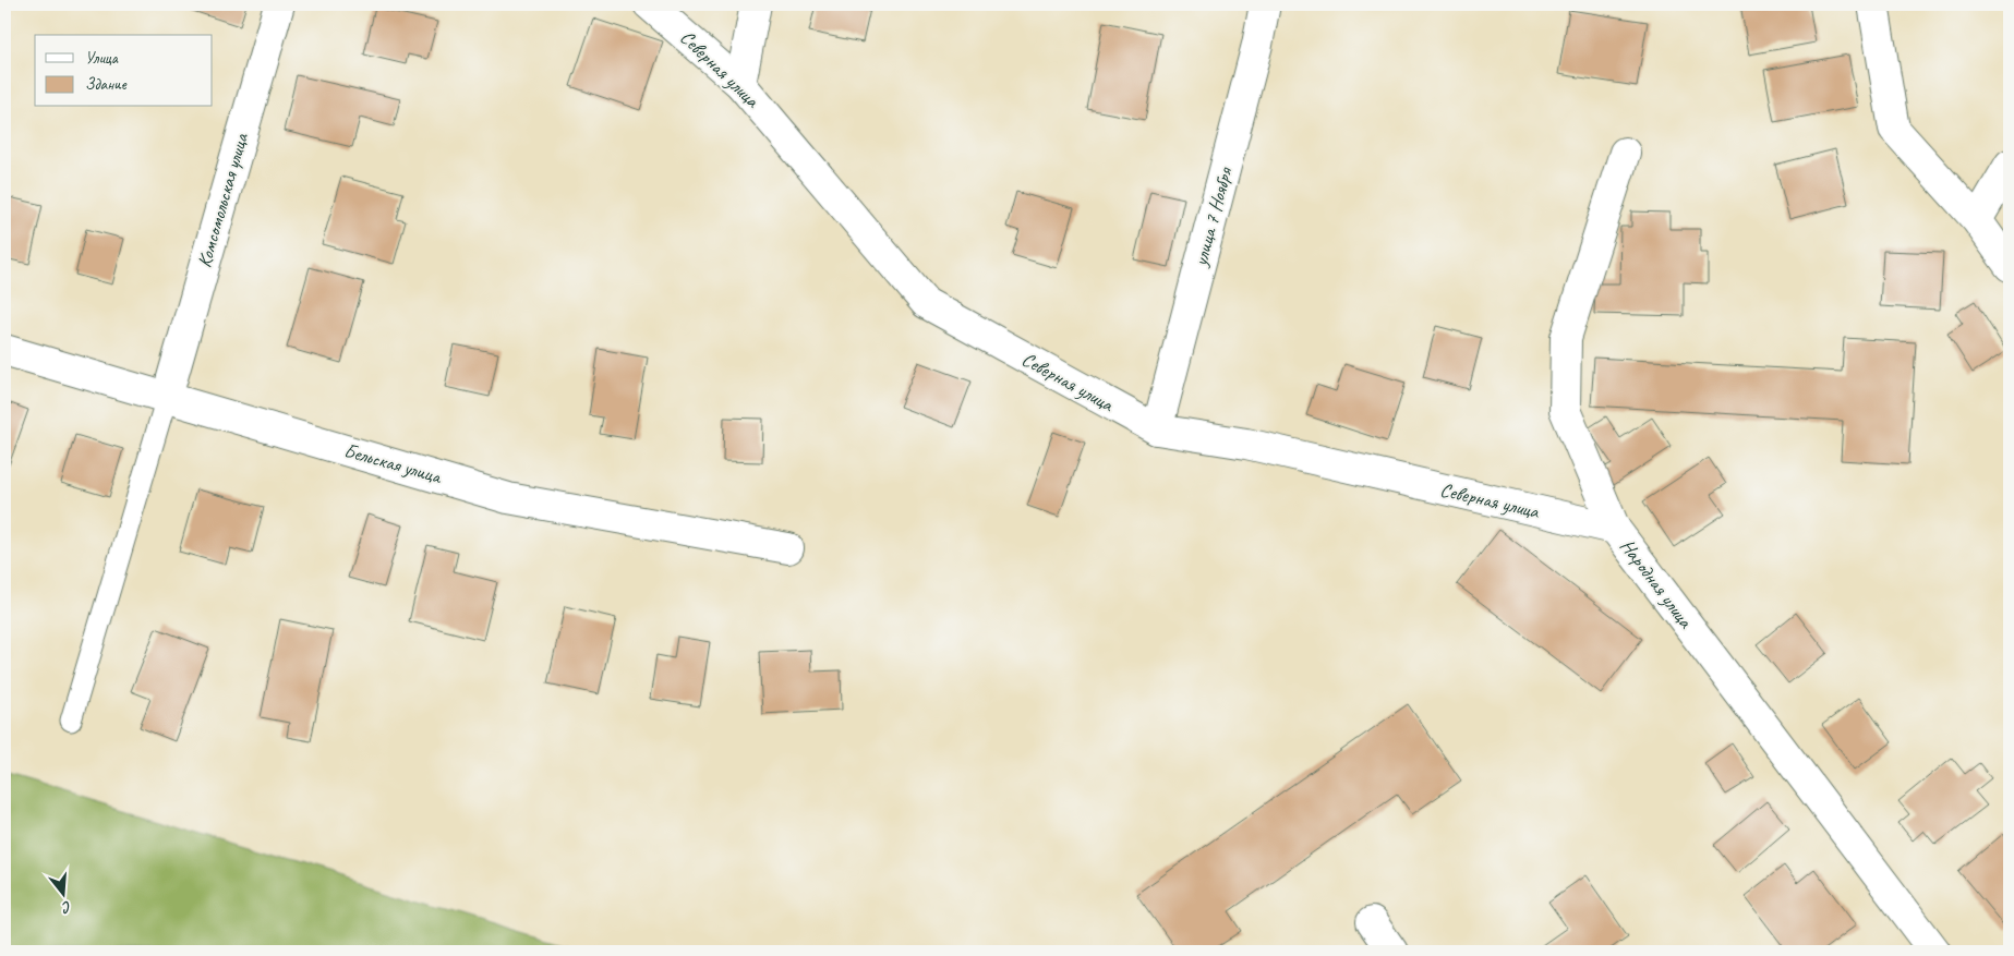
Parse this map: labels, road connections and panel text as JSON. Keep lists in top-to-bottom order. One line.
{"streets":{"street":["Северная улица","Комсомольская улица","улица 7 Ноября","Бельская улица","Народная улица"]},"crossings":[["Северная улица","улица 7 Ноября"],["Северная улица","Народная улица"],["Комсомольская улица","Бельская улица"]],"legend":["Улица","Здание"],"north":"bottom"}
